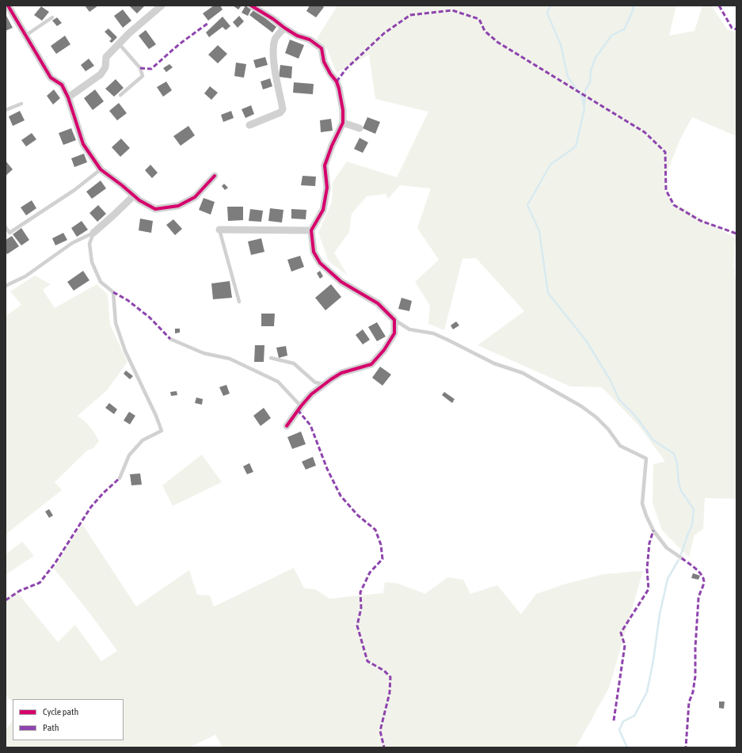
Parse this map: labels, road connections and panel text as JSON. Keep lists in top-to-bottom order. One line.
{"legend":["Cycle path","Path"]}
